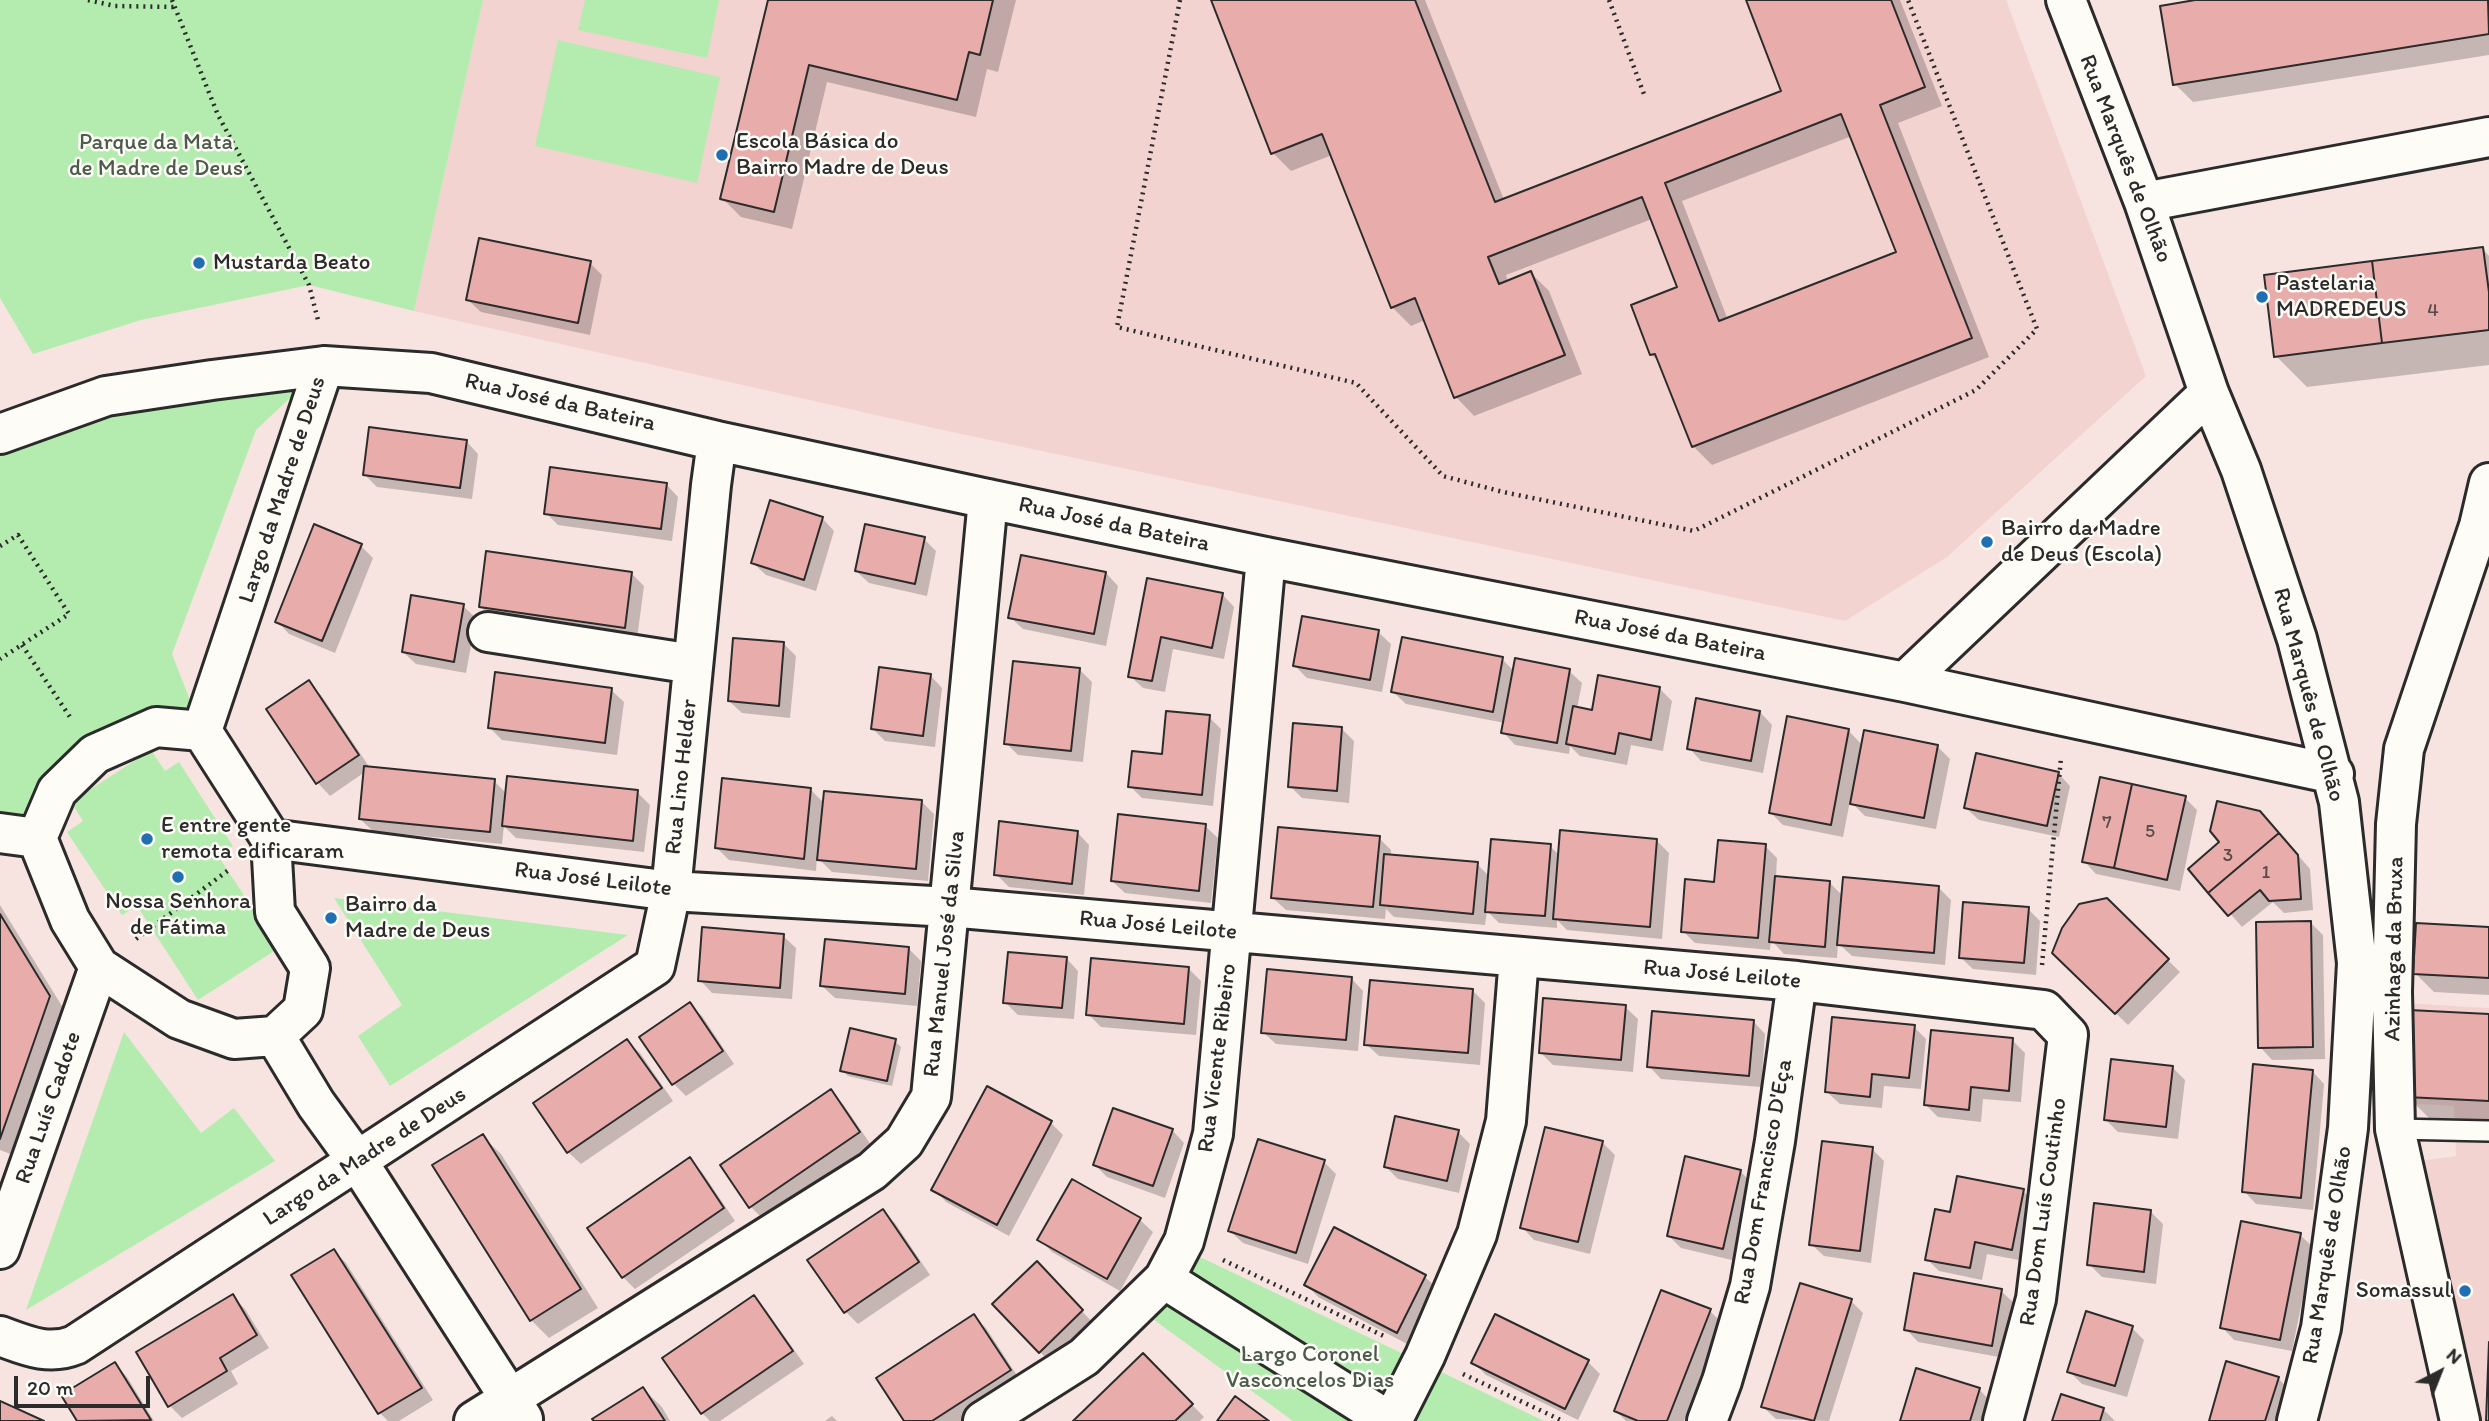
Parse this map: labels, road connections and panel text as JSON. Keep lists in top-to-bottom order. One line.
{"streets":{"street":["Rua Marquês de Olhão","Rua José da Bateira","Largo da Madre de Deus","Rua Lino Helder","Rua José Leilote","Azinhaga da Bruxa","Rua Manuel José da Silva","Rua Vicente Ribeiro","Rua Luís Cadote","Rua Dom Francisco D'Eça","Rua Dom Luís Coutinho"]},"crossings":[["Rua Marquês de Olhão","Rua José da Bateira"],["Rua José da Bateira","Largo da Madre de Deus"],["Rua José da Bateira","Rua Lino Helder"],["Rua José da Bateira","Rua Manuel José da Silva"],["Rua José da Bateira","Rua Vicente Ribeiro"],["Largo da Madre de Deus","Rua Lino Helder"],["Largo da Madre de Deus","Rua José Leilote"],["Rua Lino Helder","Rua José Leilote"],["Rua José Leilote","Rua Manuel José da Silva"],["Rua José Leilote","Rua Vicente Ribeiro"],["Rua José Leilote","Rua Dom Francisco D'Eça"],["Rua José Leilote","Rua Dom Luís Coutinho"]],"parks":["Parque da Mata de Madre de Deus","Largo Coronel Vasconcelos Dias"],"places":["Escola Básica do Bairro Madre de Deus","Mustarda Beato","Pastelaria MADREDEUS","Bairro da Madre de Deus (Escola)","E entre gente remota edificaram","Nossa Senhora de Fátima","Bairro da Madre de Deus","Somassul"],"house_numbers":["4","7","5","3","1"],"scale_bar":"20 m","north":"top right"}
